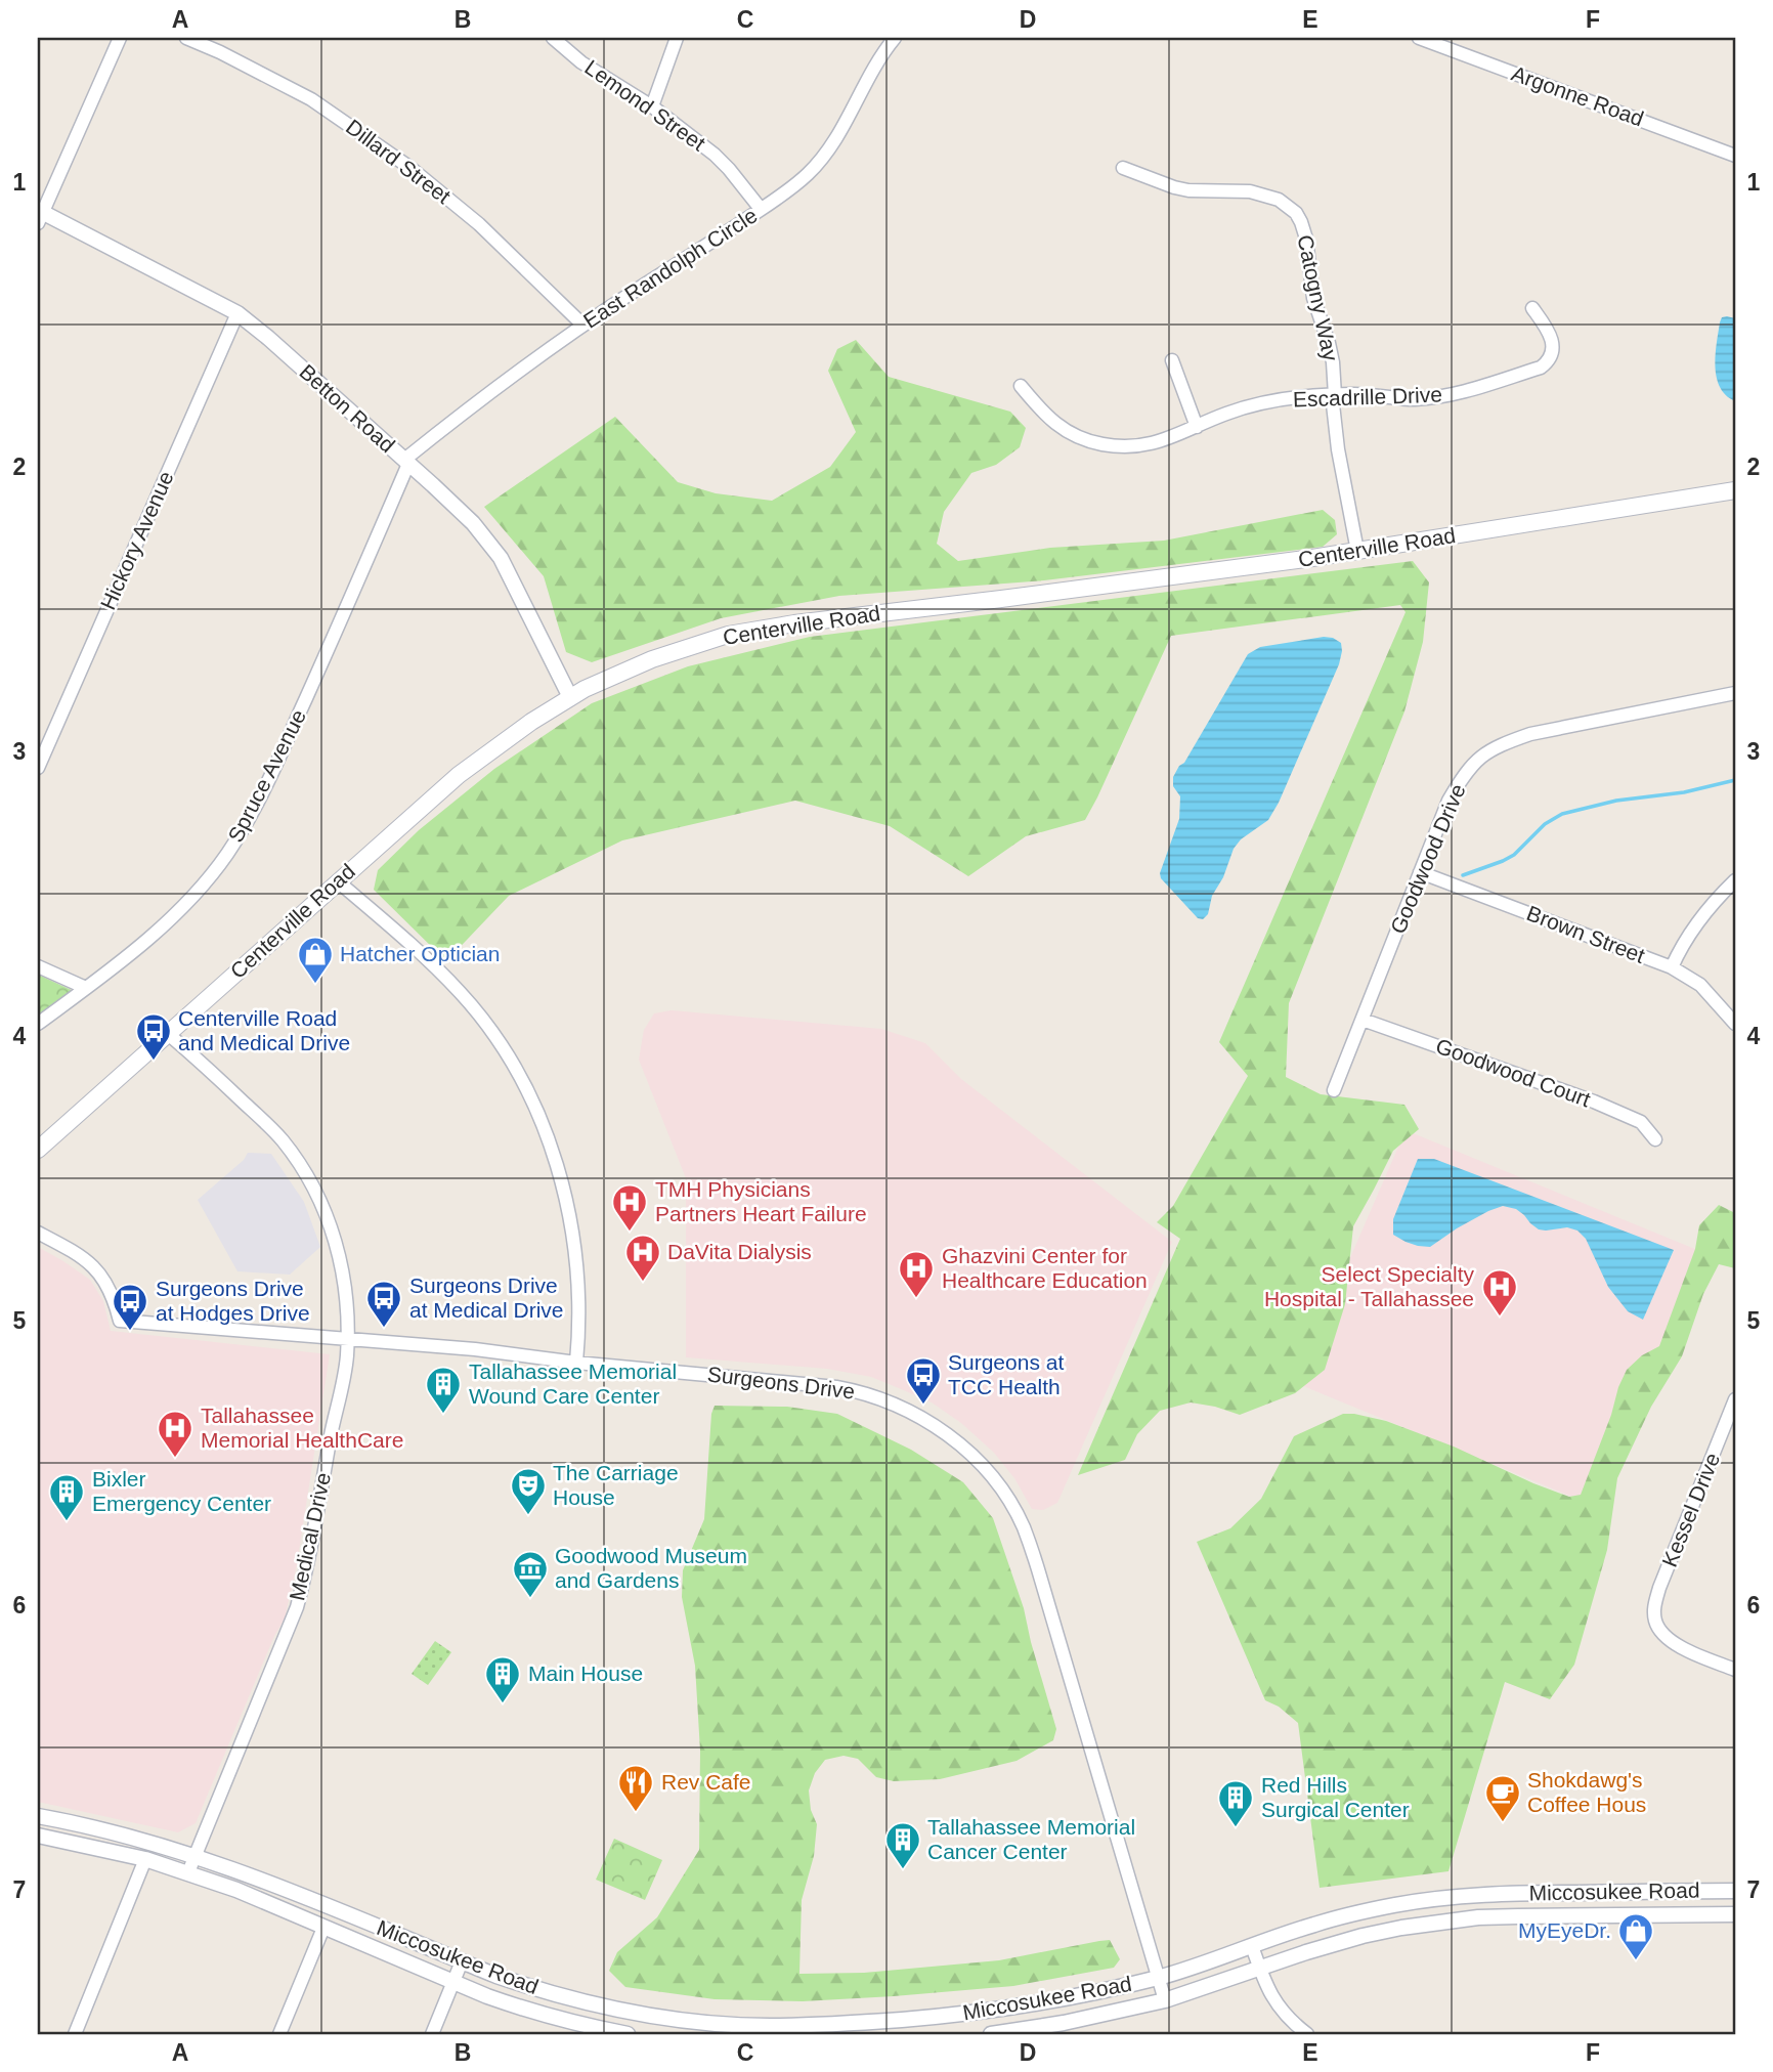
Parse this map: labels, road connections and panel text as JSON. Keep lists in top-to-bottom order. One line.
{"streets":{"main road":["Centerville Road"],"street":["Argonne Road","Lemond Street","Dillard Street","East Randolph Circle","Catogny Way","Escadrille Drive","Betton Road","Hickory Avenue","Spruce Avenue","Goodwood Drive","Brown Street","Goodwood Court","Surgeons Drive","Kessel Drive","Medical Drive","Miccosukee Road"]},"crossings":[["Lemond Street","East Randolph Circle"],["Dillard Street","East Randolph Circle"],["East Randolph Circle","Betton Road"],["East Randolph Circle","Spruce Avenue"],["Catogny Way","Escadrille Drive"],["Betton Road","Hickory Avenue"],["Betton Road","Centerville Road"],["Betton Road","Spruce Avenue"],["Centerville Road","Medical Drive"],["Goodwood Drive","Brown Street"],["Goodwood Drive","Goodwood Court"],["Surgeons Drive","Medical Drive"],["Surgeons Drive","Miccosukee Road"],["Medical Drive","Miccosukee Road"]],"places":{"shop":["Hatcher Optician","MyEyeDr."],"bus stop":["Centerville Road and Medical Drive","Surgeons Drive at Medical Drive","Surgeons Drive at Hodges Drive","Surgeons at TCC Health"],"hospital":["TMH Physicians Partners Heart Failure","DaVita Dialysis","Ghazvini Center for Healthcare Education","Select Specialty Hospital - Tallahassee","Tallahassee Memorial HealthCare"],"building":["Tallahassee Memorial Wound Care Center","Bixler Emergency Center","Main House","Red Hills Surgical Center","Tallahassee Memorial Cancer Center"],"theatre":["The Carriage House"],"museum":["Goodwood Museum and Gardens"],"restaurant":["Rev Cafe"],"cafe":["Shokdawg's Coffee Hous"]},"grid":{"columns":["A","B","C","D","E","F"],"rows":["1","2","3","4","5","6","7"]}}
